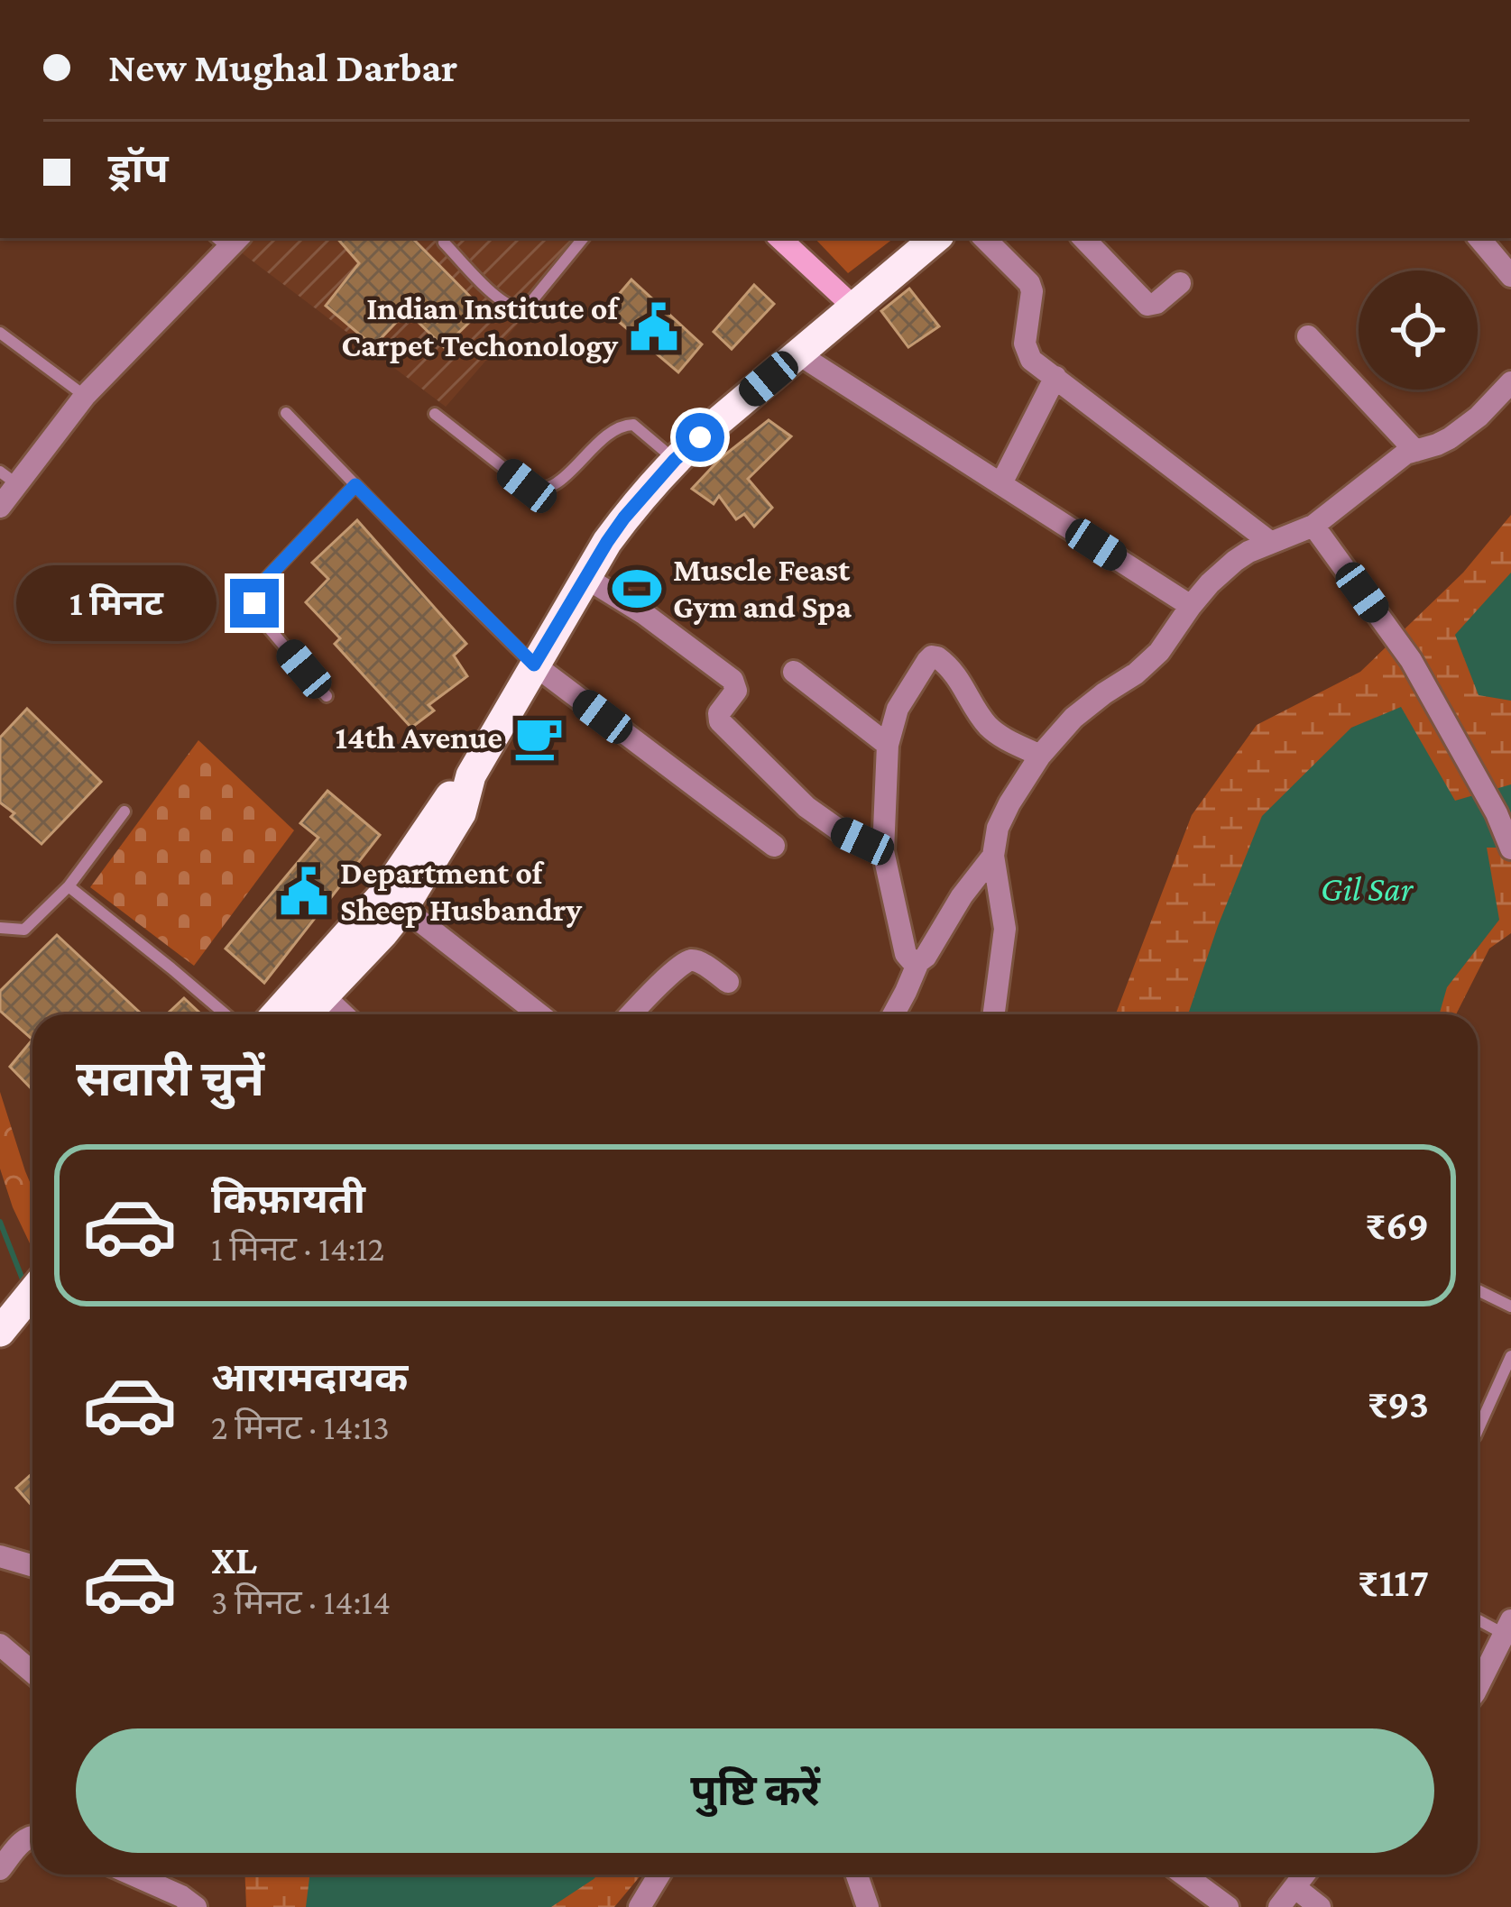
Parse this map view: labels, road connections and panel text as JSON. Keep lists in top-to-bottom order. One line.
{"water":["Gil Sar"],"places":{"public building":["Indian Institute of Carpet Techonology","Department of Sheep Husbandry"],"sports":["Muscle Feast Gym and Spa"],"cafe":["14th Avenue"]},"page":{"banner":["New Mughal Darbar","ड्रॉप"],"bubble":"1 मिनट","heading":"सवारी चुनें","list":[{"name":"किफ़ायती","note":"1 मिनट · 14:12","value":"₹69"},{"name":"आरामदायक","note":"2 मिनट · 14:13","value":"₹93"},{"name":"XL","note":"3 मिनट · 14:14","value":"₹117"}],"buttons":"पुष्टि करें"}}
